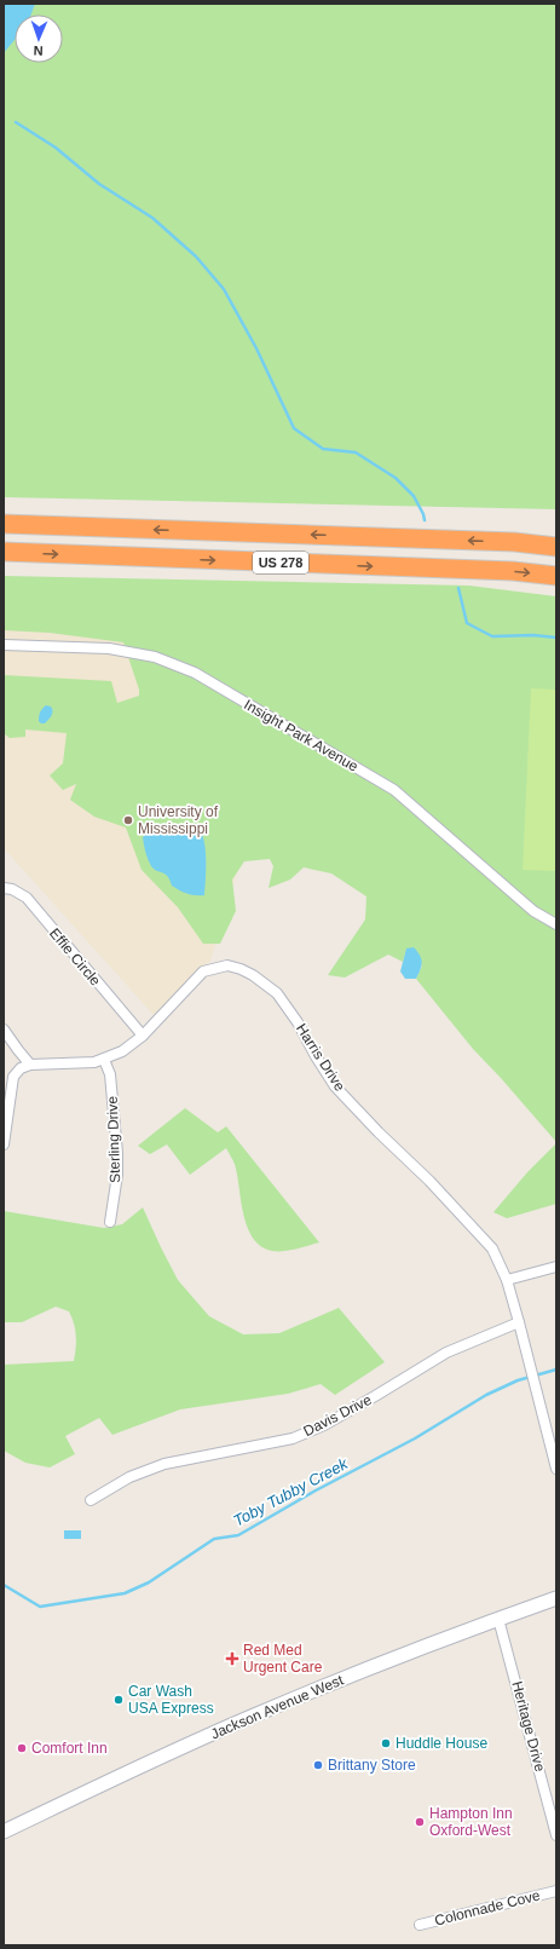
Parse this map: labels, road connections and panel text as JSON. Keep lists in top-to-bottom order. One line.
{"streets":{"highway":["US 278"],"main road":["Jackson Avenue West"],"street":["Insight Park Avenue","Effie Circle","Harris Drive","Sterling Drive","Davis Drive","Heritage Drive","Colonnade Cove"]},"crossings":[["Effie Circle","Harris Drive"],["Harris Drive","Sterling Drive"],["Harris Drive","Davis Drive"],["Jackson Avenue West","Heritage Drive"]],"water":["Toby Tubby Creek"],"places":{"other":["University of Mississippi","Car Wash USA Express","Huddle House","Comfort Inn","Brittany Store","Hampton Inn Oxford-West"],"health":["Red Med Urgent Care"]},"north":"bottom"}
